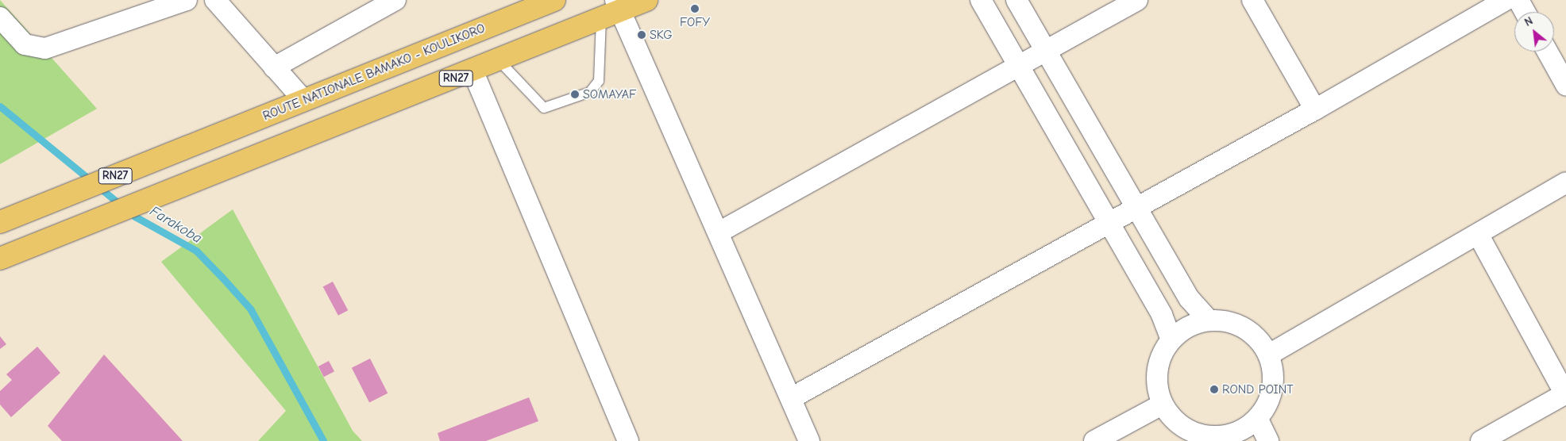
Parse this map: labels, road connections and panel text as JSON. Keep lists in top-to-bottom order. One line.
{"streets":{"main road":["ROUTE NATIONALE BAMAKO - KOULIKORO","RN27"]},"water":["Farakoba"],"places":["FOFY","SKG","SOMAYAF","ROND POINT"],"north":"top left"}
